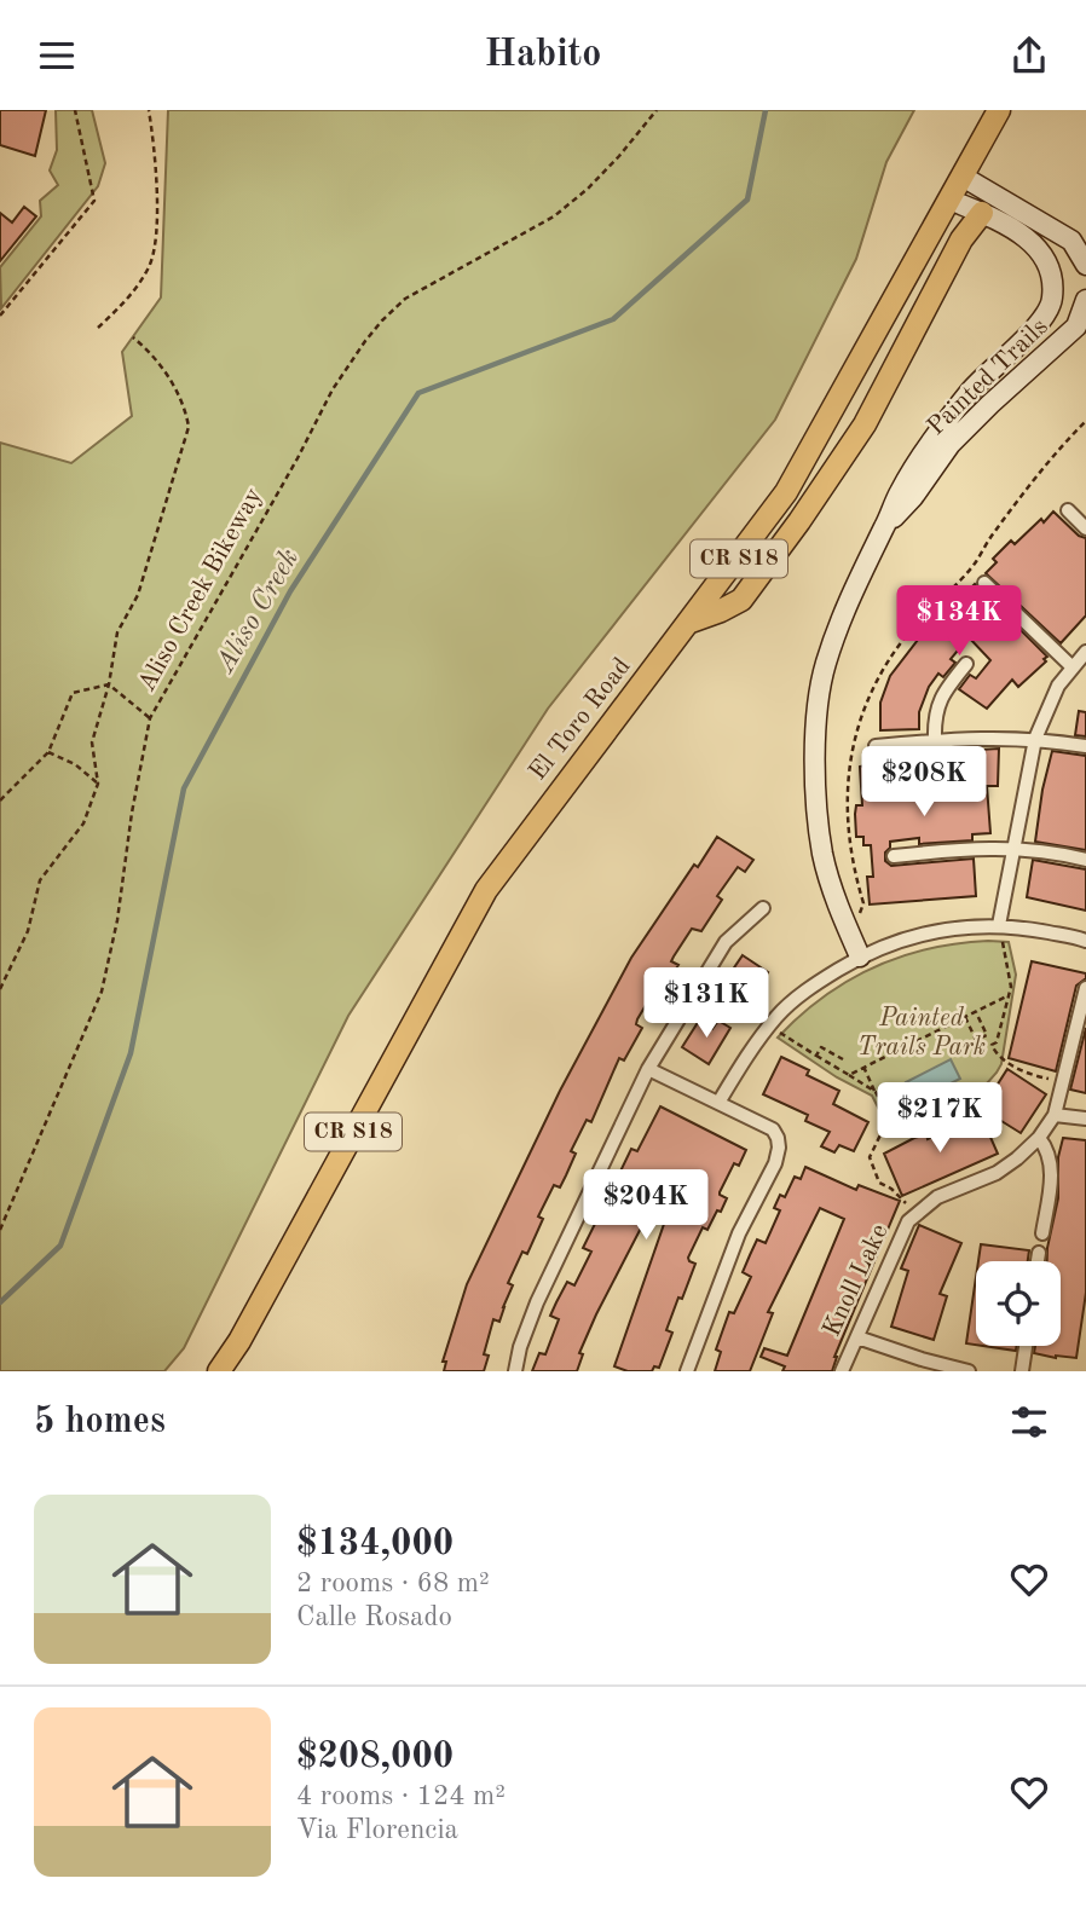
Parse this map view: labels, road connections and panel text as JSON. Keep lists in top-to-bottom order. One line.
{"streets":{"main road":["CR S18","El Toro Road"],"street":["Painted Trails","Knoll Lake"],"path":["Aliso Creek Bikeway"]},"crossings":[["Painted Trails","El Toro Road"]],"water":["Aliso Creek"],"parks":["Painted Trails Park"],"page":{"header":"Habito","price":["$134K","$208K","$131K","$217K","$204K"],"heading":"5 homes","list":[{"name":"$134,000","note":"2 rooms · 68 m² · Calle Rosado"},{"name":"$208,000","note":"4 rooms · 124 m² · Via Florencia"}]}}
